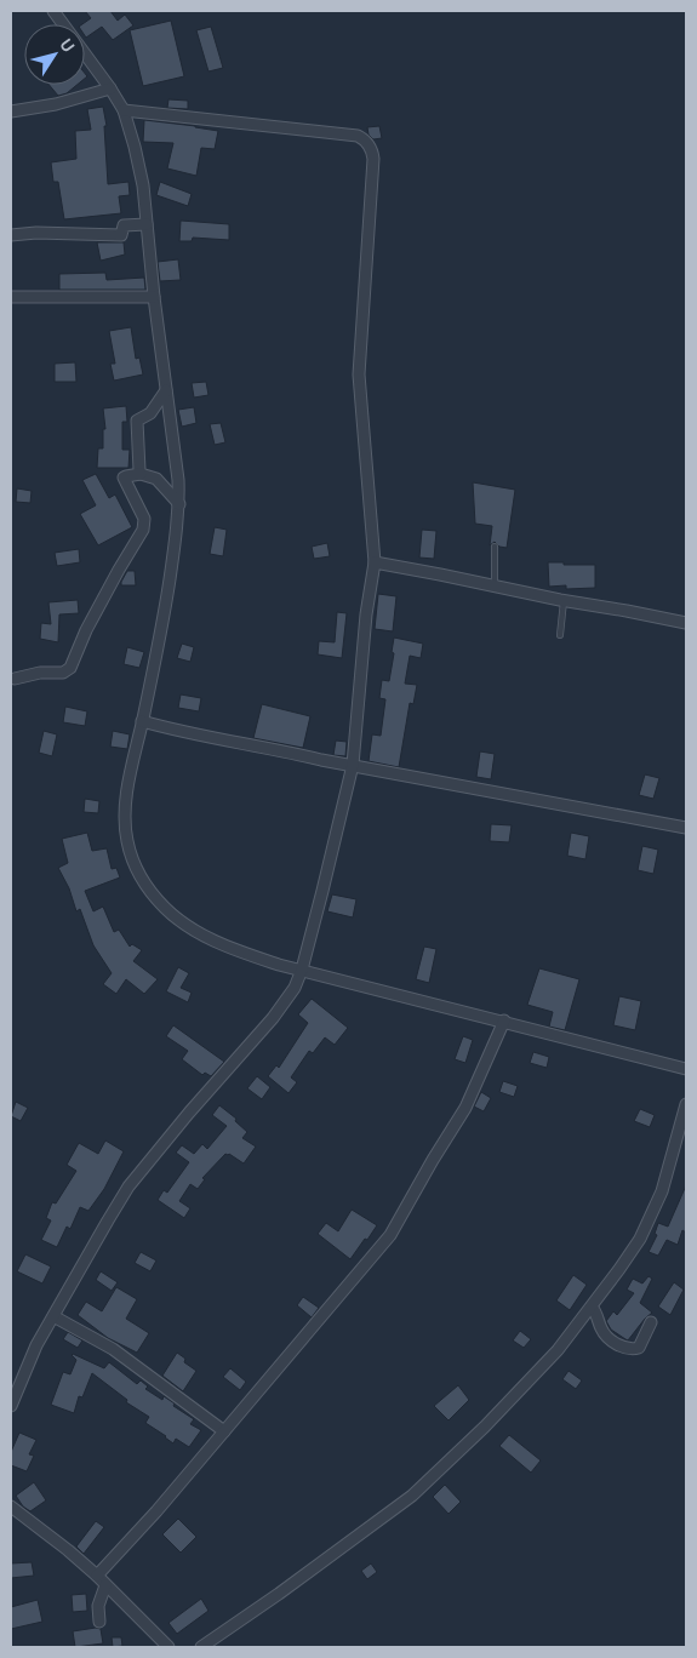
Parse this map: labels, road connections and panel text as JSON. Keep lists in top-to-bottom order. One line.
{"north":"top right"}
